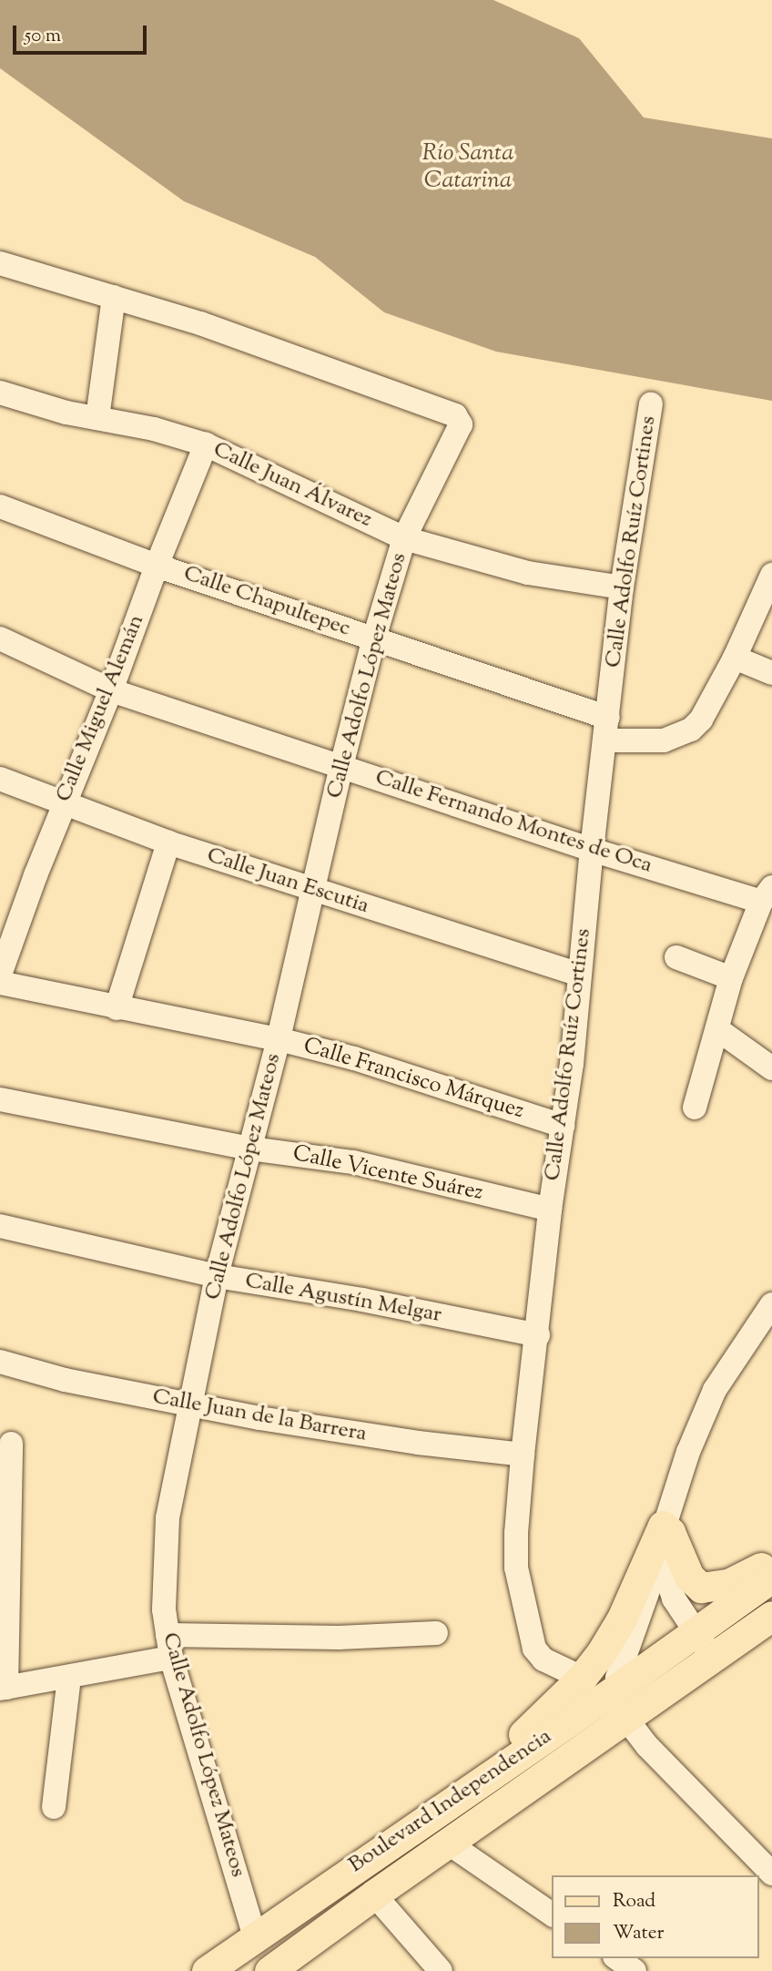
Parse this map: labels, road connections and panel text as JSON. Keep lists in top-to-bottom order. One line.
{"streets":{"main road":["Boulevard Independencia"],"street":["Calle Juan Álvarez","Calle Adolfo Ruíz Cortines","Calle Chapultepec","Calle Adolfo López Mateos","Calle Miguel Alemán","Calle Fernando Montes de Oca","Calle Juan Escutia","Calle Francisco Márquez","Calle Vicente Suárez","Calle Agustín Melgar","Calle Juan de la Barrera"]},"crossings":[["Calle Juan Álvarez","Calle Adolfo Ruíz Cortines"],["Calle Juan Álvarez","Calle Adolfo López Mateos"],["Calle Juan Álvarez","Calle Miguel Alemán"],["Calle Adolfo Ruíz Cortines","Calle Chapultepec"],["Calle Adolfo Ruíz Cortines","Calle Fernando Montes de Oca"],["Calle Adolfo Ruíz Cortines","Calle Juan Escutia"],["Calle Adolfo Ruíz Cortines","Calle Francisco Márquez"],["Calle Adolfo Ruíz Cortines","Calle Vicente Suárez"],["Calle Adolfo Ruíz Cortines","Calle Agustín Melgar"],["Calle Adolfo Ruíz Cortines","Calle Juan de la Barrera"],["Calle Chapultepec","Calle Adolfo López Mateos"],["Calle Chapultepec","Calle Miguel Alemán"],["Calle Adolfo López Mateos","Calle Fernando Montes de Oca"],["Calle Adolfo López Mateos","Calle Juan Escutia"],["Calle Adolfo López Mateos","Calle Francisco Márquez"],["Calle Adolfo López Mateos","Calle Vicente Suárez"],["Calle Adolfo López Mateos","Calle Agustín Melgar"],["Calle Adolfo López Mateos","Calle Juan de la Barrera"],["Calle Adolfo López Mateos","Boulevard Independencia"],["Calle Miguel Alemán","Calle Fernando Montes de Oca"],["Calle Miguel Alemán","Calle Juan Escutia"]],"water":["Río Santa Catarina"],"legend":["Road","Water"],"scale_bar":"50 m"}
